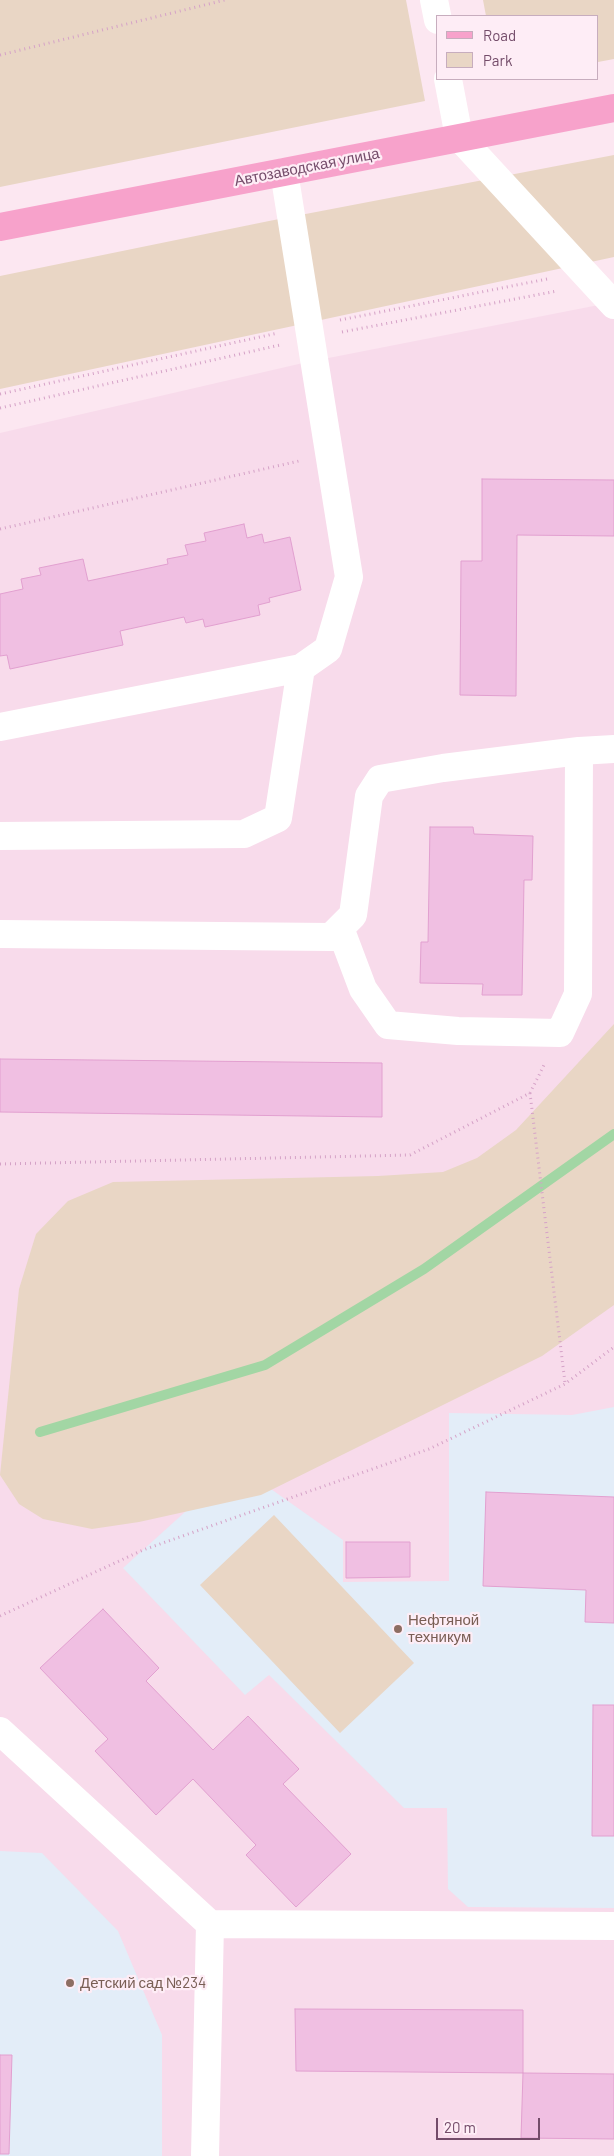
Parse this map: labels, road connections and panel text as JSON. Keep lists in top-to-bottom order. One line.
{"streets":{"main road":["Автозаводская улица"]},"places":["Нефтяной техникум","Детский сад №234"],"legend":["Road","Park"],"scale_bar":"20 m"}
